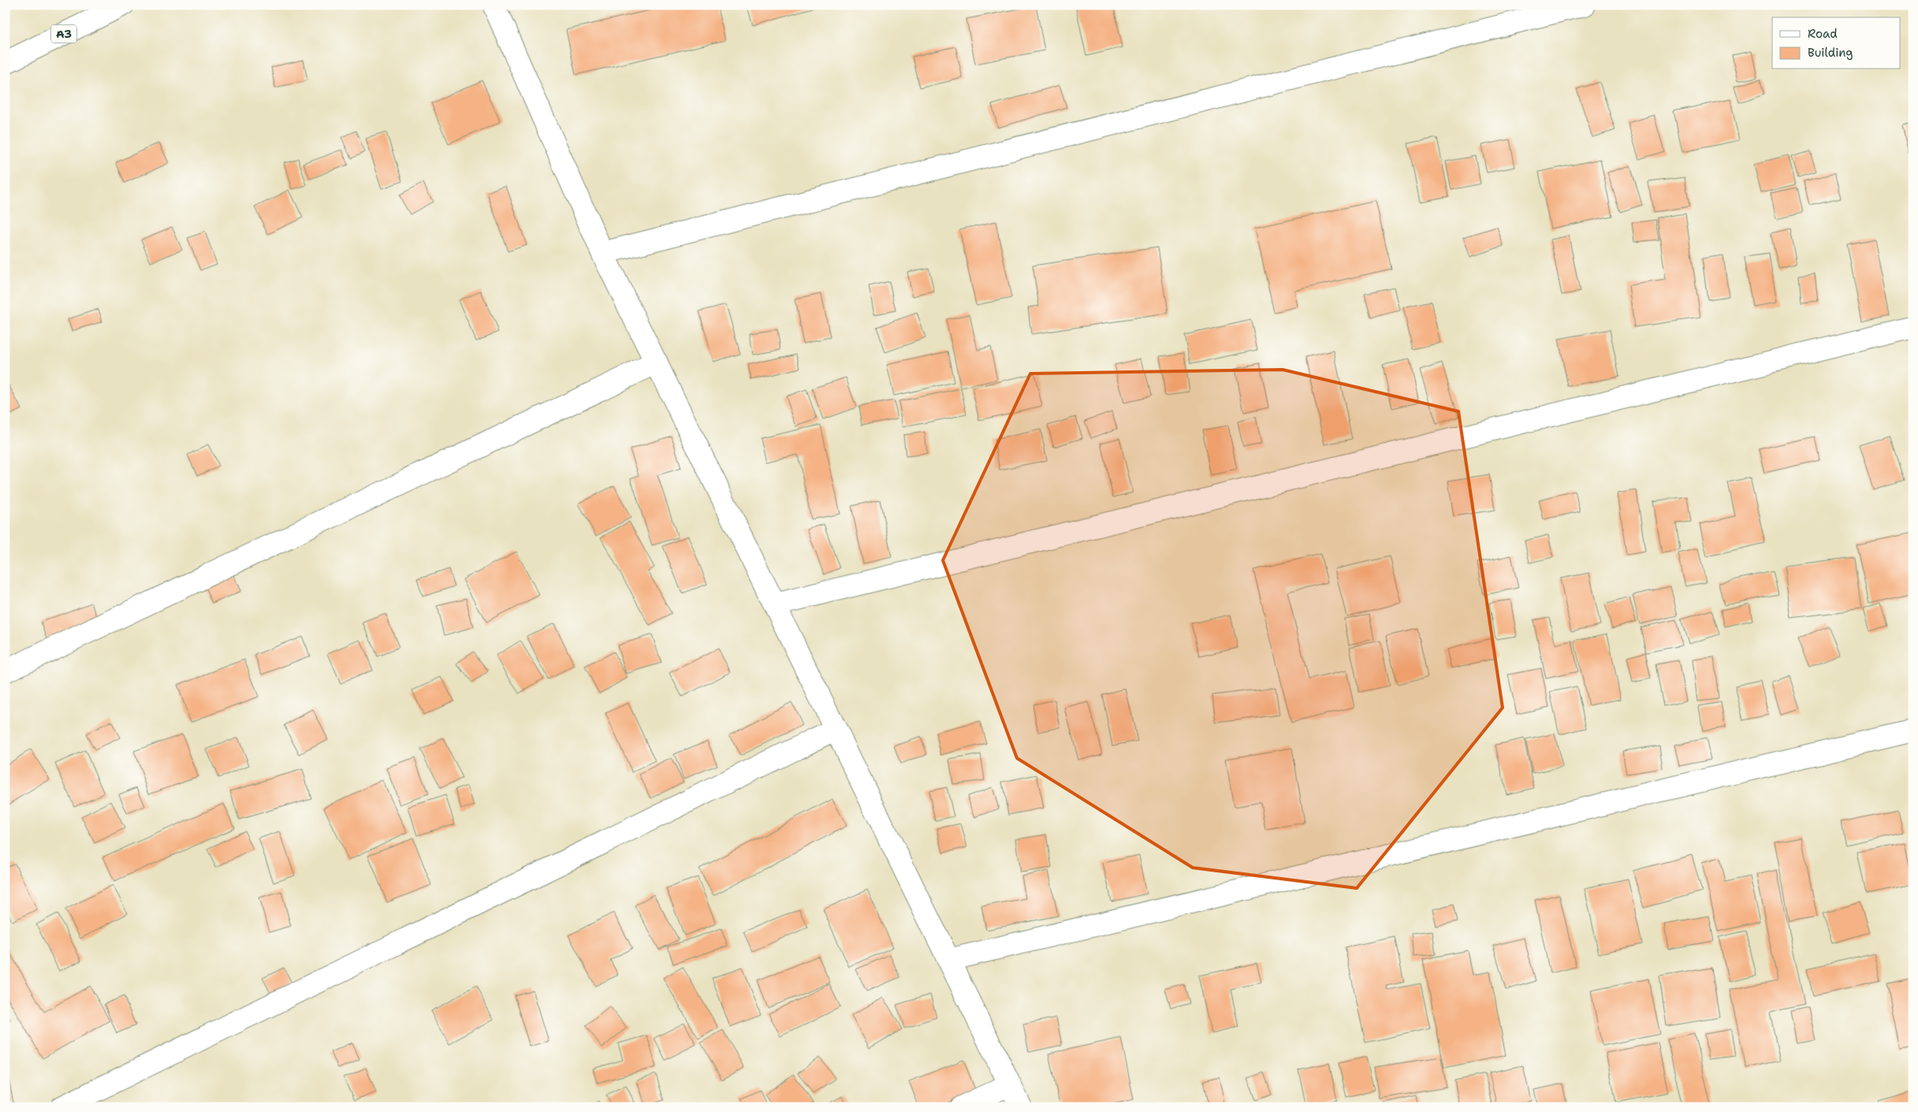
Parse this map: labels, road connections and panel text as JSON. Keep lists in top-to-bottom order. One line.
{"streets":{"main road":["A3"]},"legend":["Road","Building"]}
